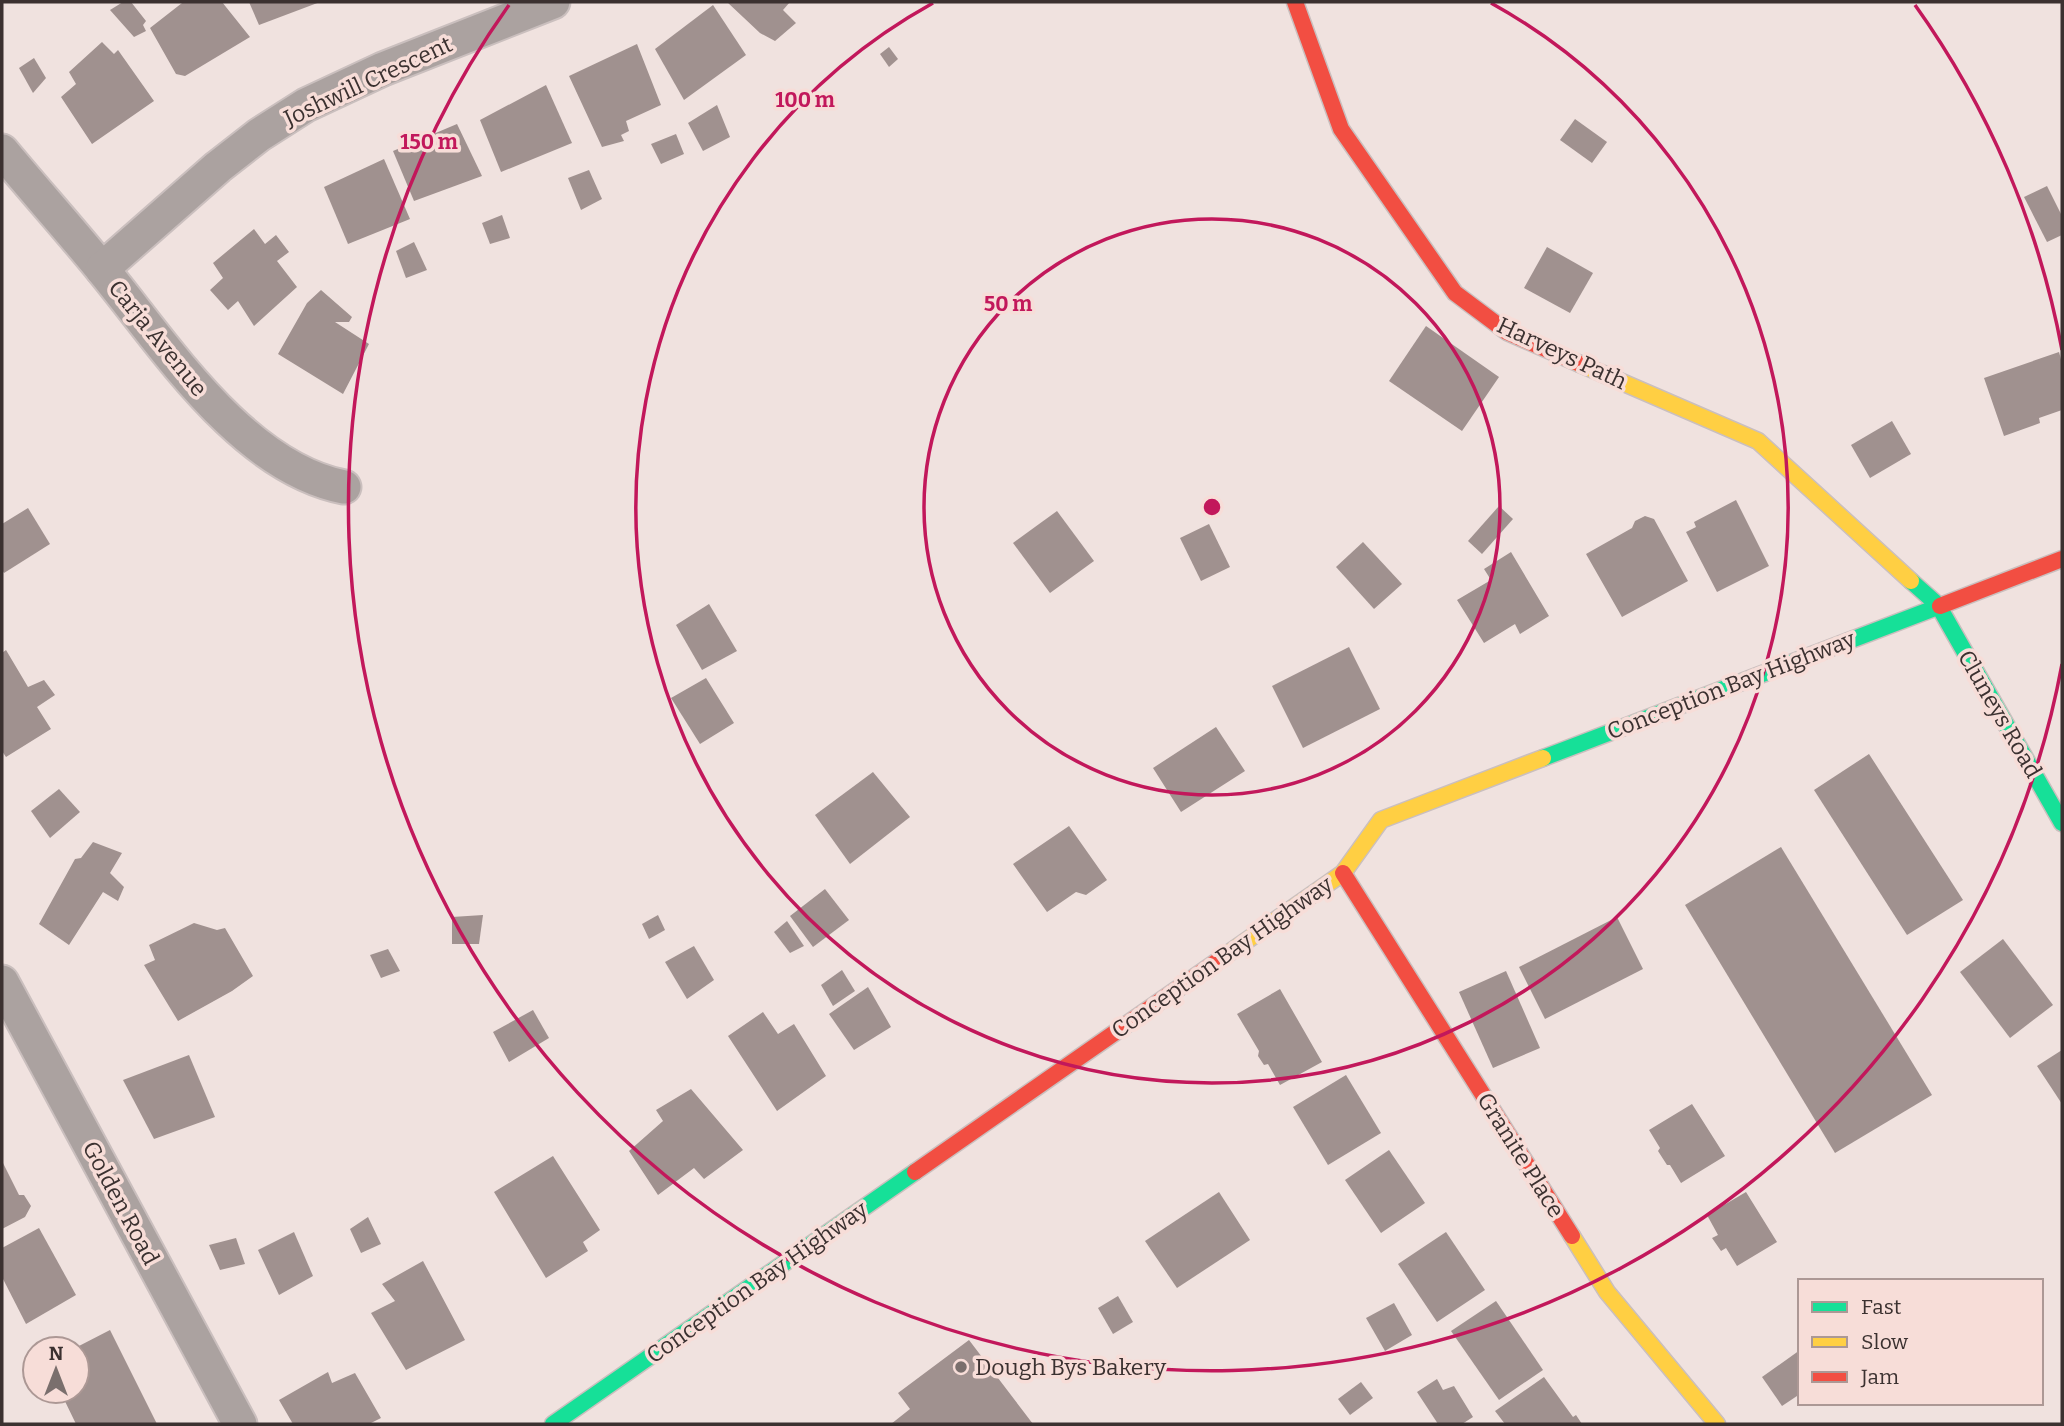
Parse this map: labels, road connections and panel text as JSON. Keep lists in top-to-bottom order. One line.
{"streets":{"street":["Joshwill Crescent","Carja Avenue","Harveys Path","Conception Bay Highway","Cluneys Road","Granite Place","Golden Road"]},"crossings":[["Joshwill Crescent","Carja Avenue"],["Harveys Path","Conception Bay Highway"],["Harveys Path","Cluneys Road"],["Conception Bay Highway","Cluneys Road"],["Conception Bay Highway","Granite Place"]],"places":["Dough Bys Bakery"],"legend":["Fast","Slow","Jam"],"north":"top","rings":["100 m","150 m","50 m"]}
